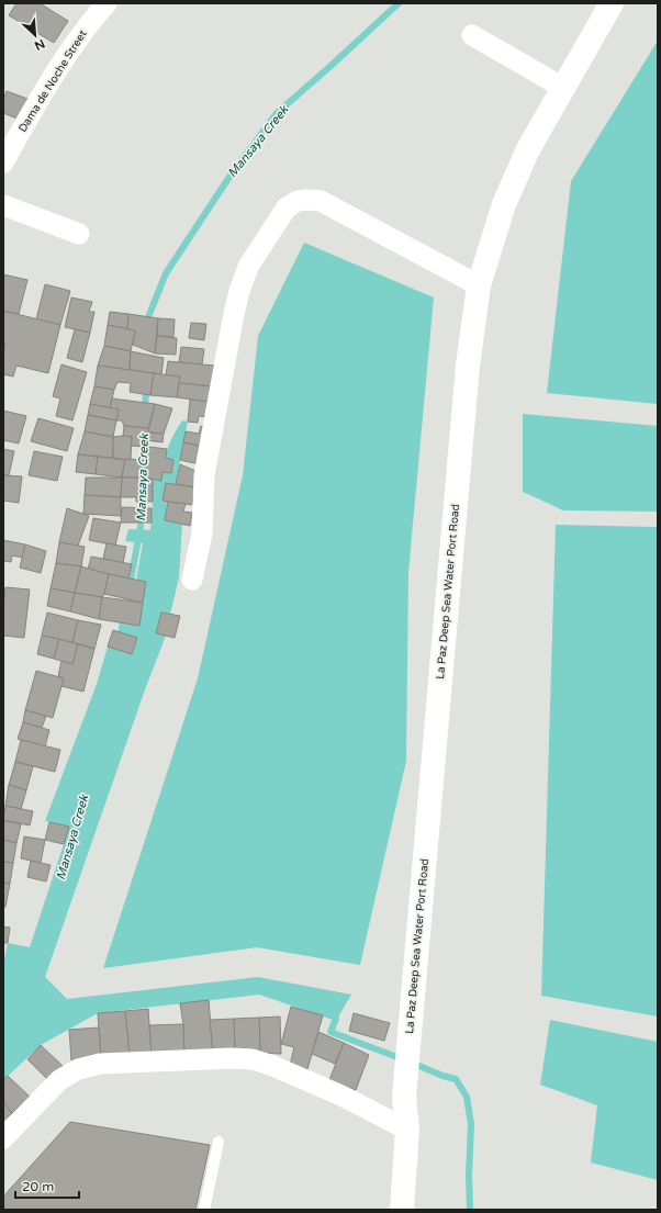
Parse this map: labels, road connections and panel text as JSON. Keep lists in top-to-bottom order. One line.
{"streets":{"main road":["La Paz Deep Sea Water Port Road"],"street":["Dama de Noche Street"]},"water":["Mansaya Creek"],"scale_bar":"20 m","north":"bottom right"}
